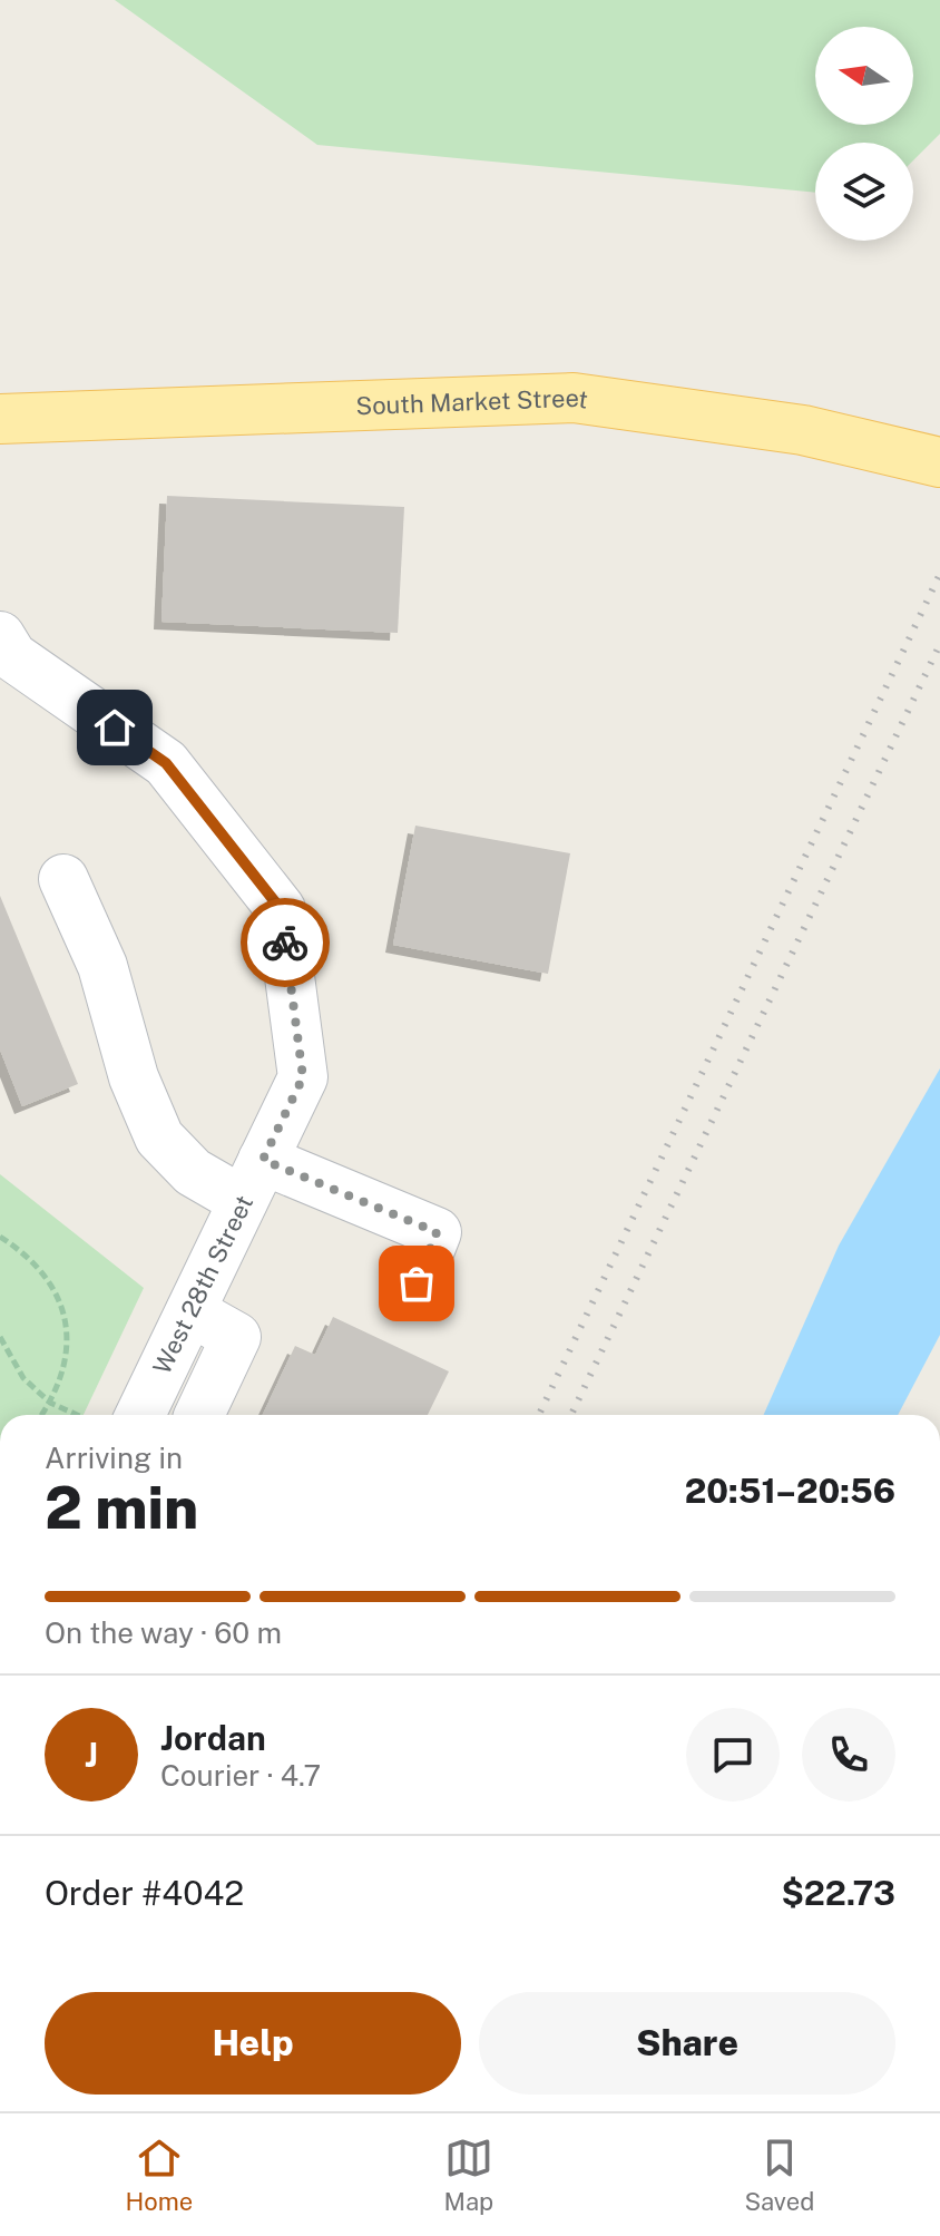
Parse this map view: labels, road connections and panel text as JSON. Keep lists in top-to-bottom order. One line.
{"streets":{"main road":["South Market Street"],"street":["West 28th Street"]},"north":"left","page":{"heading":["2 min","Arriving in","20:51–20:56"],"panel":["Jordan","Courier · 4.7","Order #4042","$22.73"],"bar":"On the way · 60 m","round":"J","buttons":["Help","Share"],"tabs":["Home","Map","Saved"]}}
